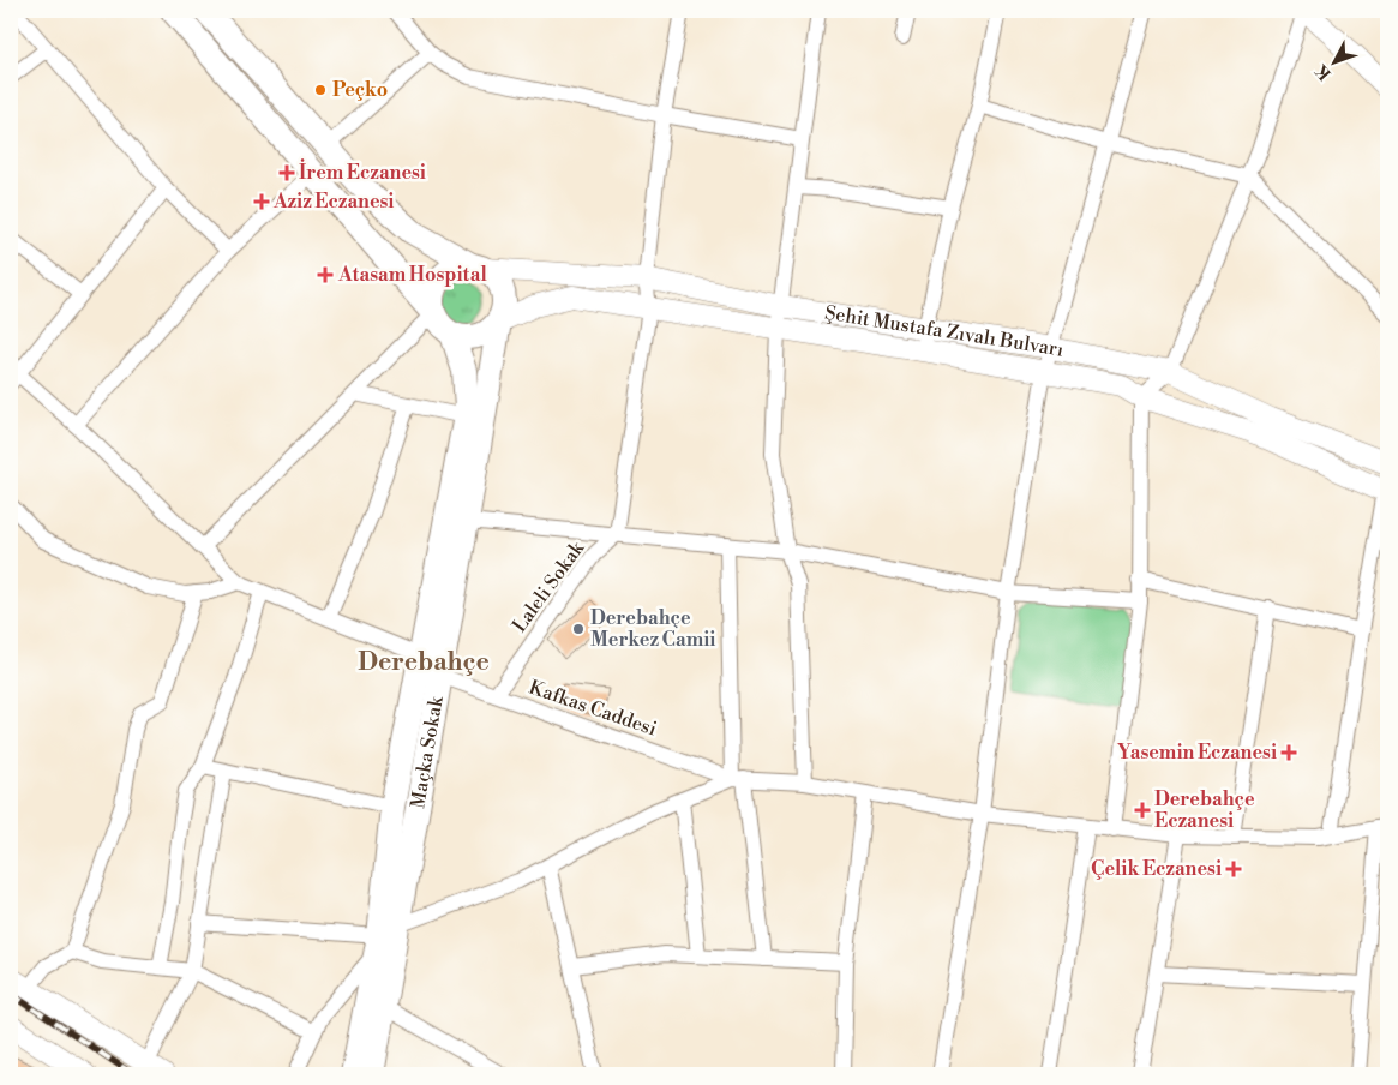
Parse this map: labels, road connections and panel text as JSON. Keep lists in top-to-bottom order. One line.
{"streets":{"main road":["Şehit Mustafa Zıvalı Bulvarı","Maçka Sokak"],"street":["Laleli Sokak","Kafkas Caddesi"]},"crossings":[["Şehit Mustafa Zıvalı Bulvarı","Maçka Sokak"],["Laleli Sokak","Kafkas Caddesi"],["Kafkas Caddesi","Maçka Sokak"]],"districts":["Derebahçe"],"places":{"other":["Peçko","Derebahçe Merkez Camii"],"health":["İrem Eczanesi","Aziz Eczanesi","Atasam Hospital","Yasemin Eczanesi","Derebahçe Eczanesi","Çelik Eczanesi"]},"north":"bottom left"}
